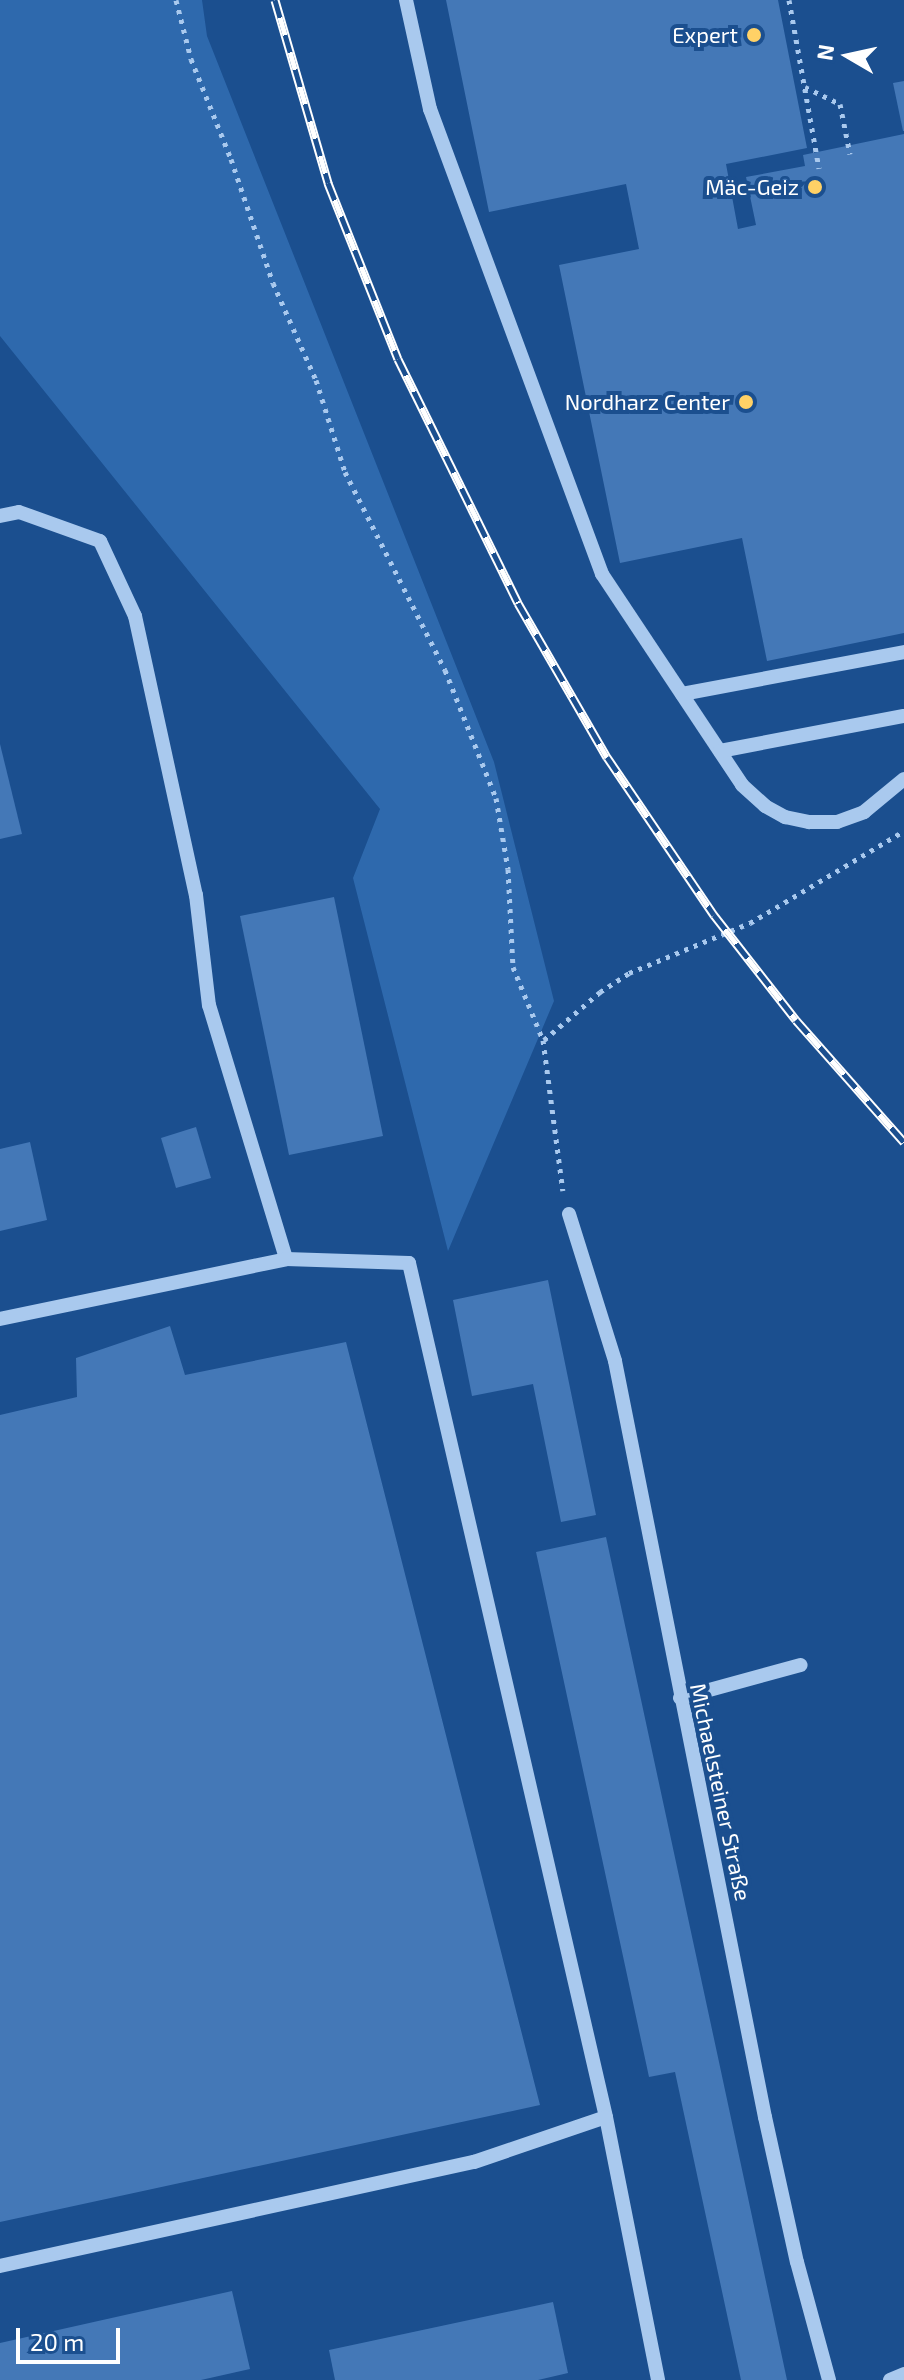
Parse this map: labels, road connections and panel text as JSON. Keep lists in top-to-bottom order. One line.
{"streets":{"lane":["Michaelsteiner Straße"]},"places":["Expert","Mäc-Geiz","Nordharz Center"],"scale_bar":"20 m","north":"left"}
